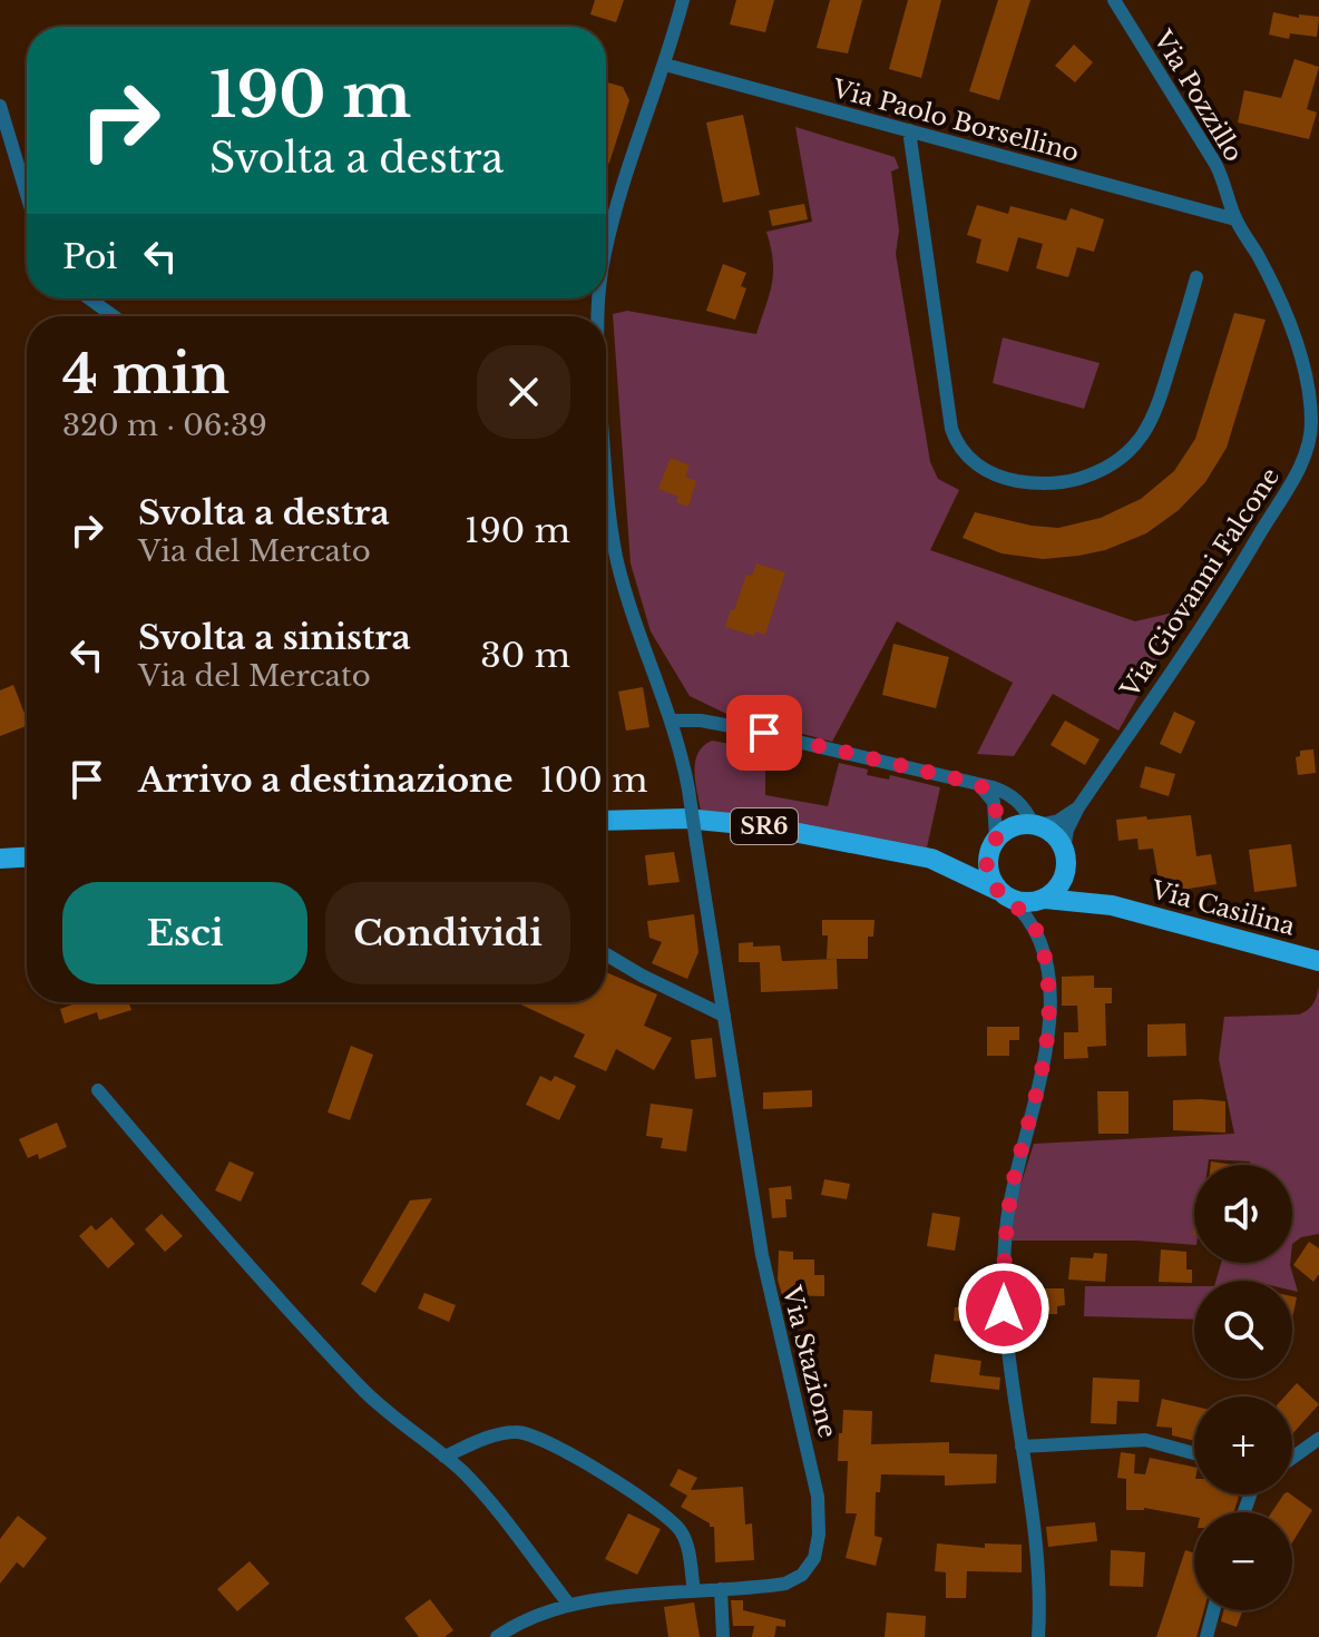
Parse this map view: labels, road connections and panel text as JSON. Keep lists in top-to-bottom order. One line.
{"streets":{"main road":["SR6","Via Casilina"],"street":["Via Pozzillo","Via Paolo Borsellino","Via Giovanni Falcone","Via Stazione"]},"crossings":[["Via Pozzillo","Via Paolo Borsellino"],["Via Pozzillo","Via Giovanni Falcone"],["Via Paolo Borsellino","Via Giovanni Falcone"],["Via Paolo Borsellino","Via Stazione"],["Via Giovanni Falcone","SR6"],["Via Giovanni Falcone","Via Casilina"],["SR6","Via Casilina"]],"page":{"turn":["190 m","Svolta a destra"],"then":"Poi","heading":["4 min","320 m · 06:39"],"list":[{"name":"Svolta a destra","note":"Via del Mercato","value":"190 m"},{"name":"Svolta a sinistra","note":"Via del Mercato","value":"30 m"},{"name":"Arrivo a destinazione","value":"100 m"}],"buttons":["Esci","Condividi"],"map_buttons":["+","−"]}}
